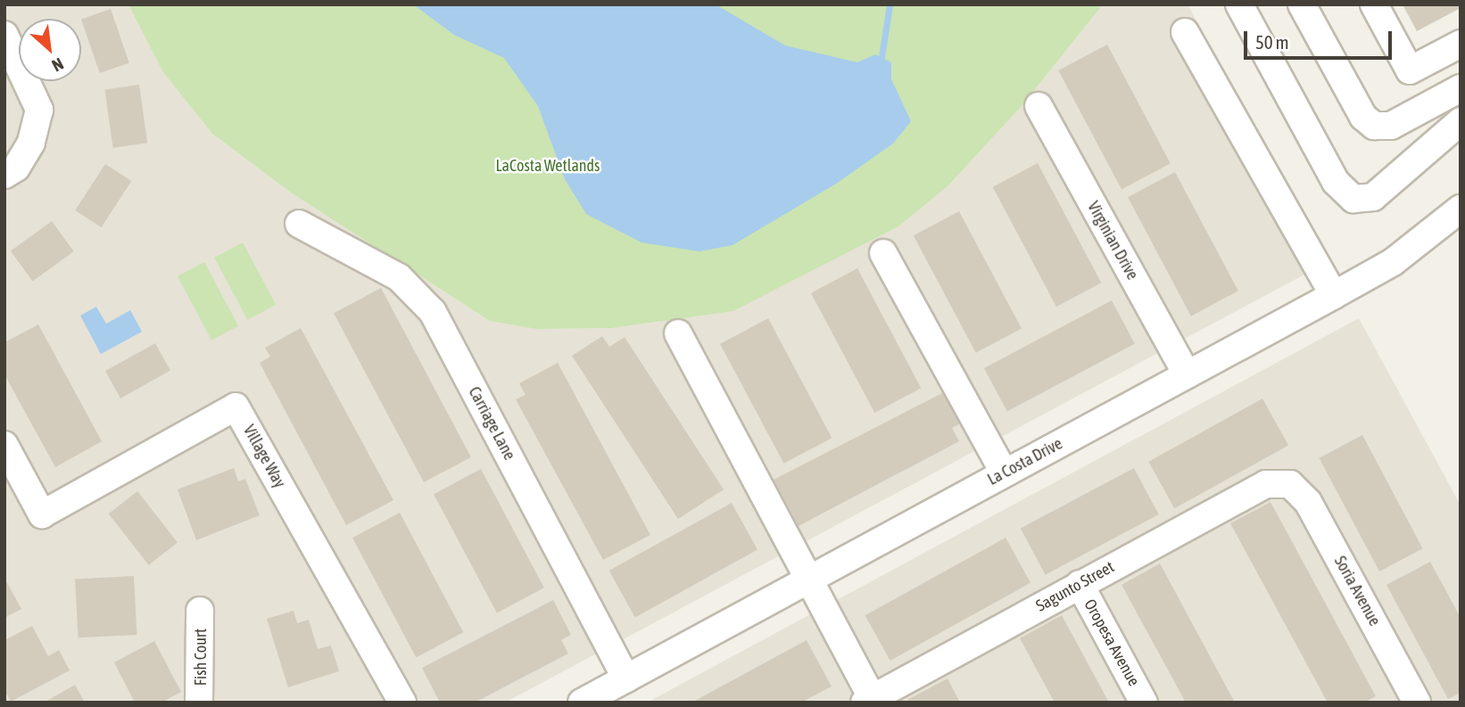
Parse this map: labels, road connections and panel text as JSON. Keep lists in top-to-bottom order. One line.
{"streets":{"street":["Virginian Drive","Carriage Lane","Village Way","La Costa Drive","Sagunto Street","Soria Avenue","Oropesa Avenue","Fish Court"]},"crossings":[["Virginian Drive","La Costa Drive"],["Carriage Lane","La Costa Drive"],["Sagunto Street","Soria Avenue"],["Sagunto Street","Oropesa Avenue"]],"parks":["LaCosta Wetlands"],"scale_bar":"50 m","north":"bottom right"}
